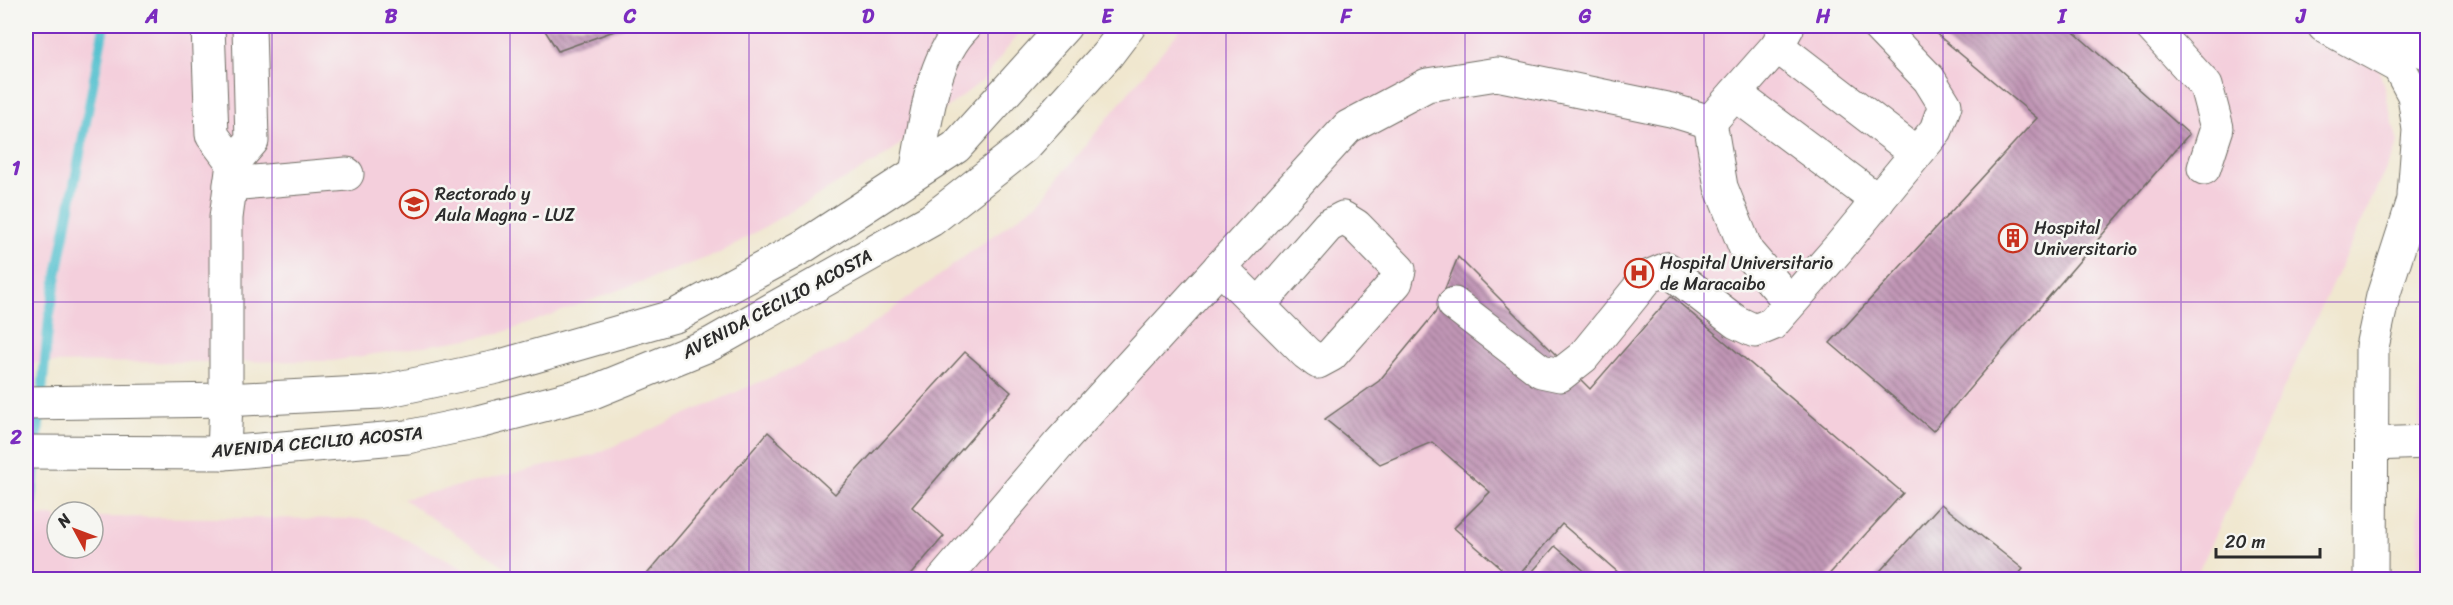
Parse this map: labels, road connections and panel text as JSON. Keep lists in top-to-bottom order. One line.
{"streets":{"street":["AVENIDA CECILIO ACOSTA"]},"places":{"school or university":["Rectorado y Aula Magna - LUZ"],"building":["Hospital Universitario"],"hospital":["Hospital Universitario de Maracaibo"]},"scale_bar":"20 m","north":"top left","grid":{"columns":["A","B","C","D","E","F","G","H","I","J"],"rows":["1","2"]}}
